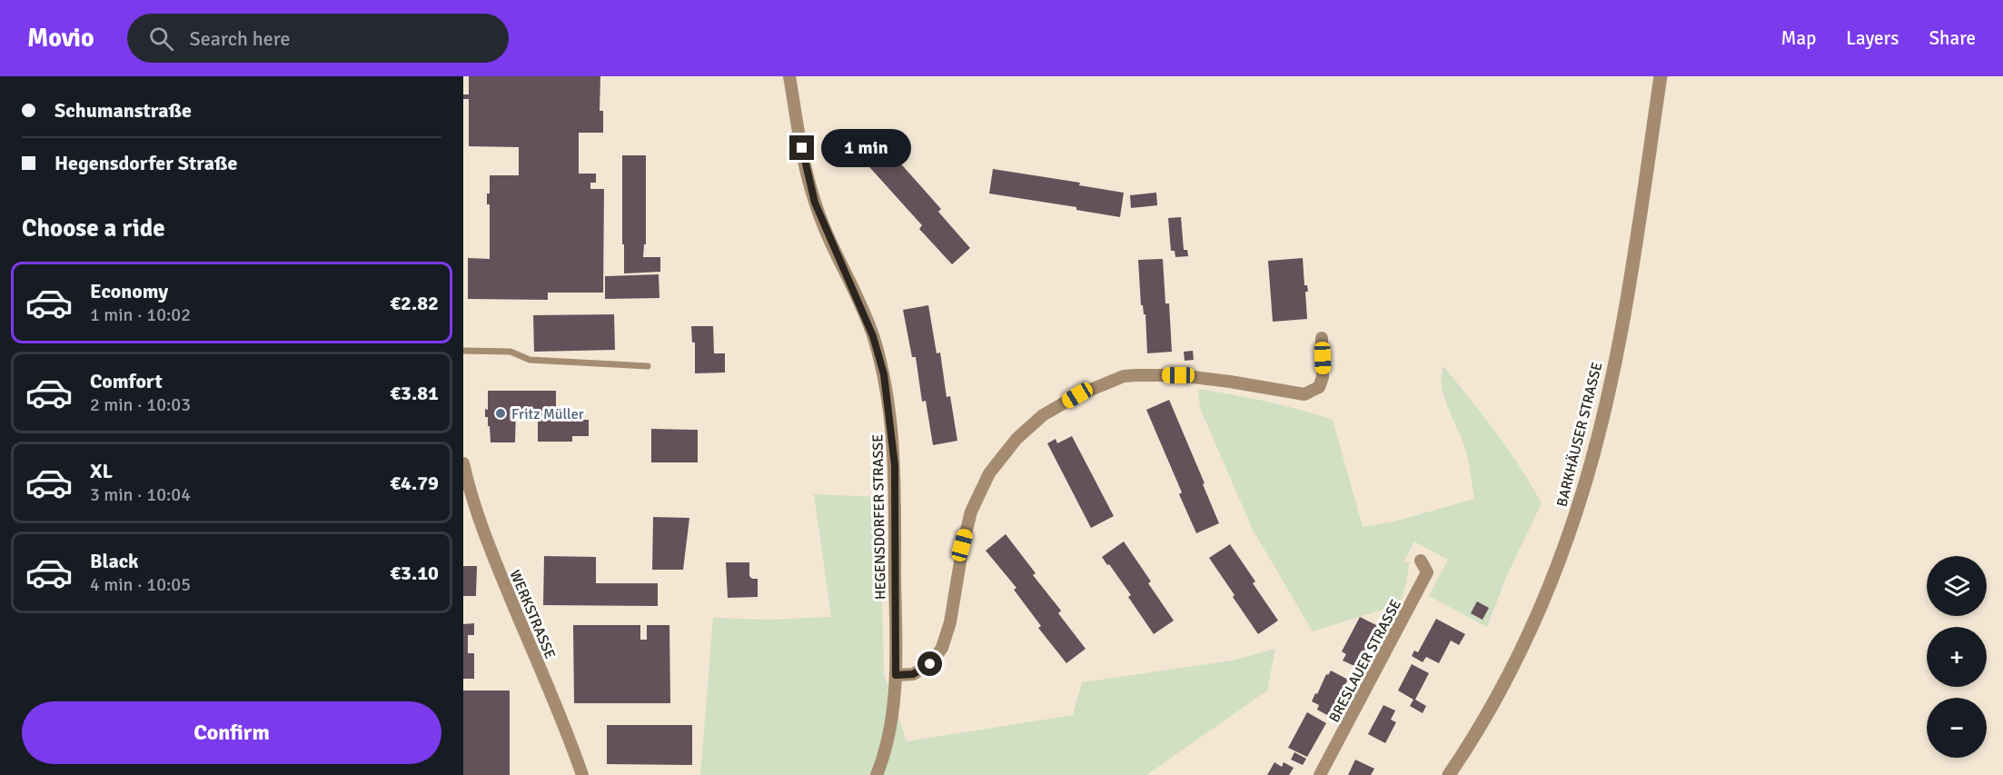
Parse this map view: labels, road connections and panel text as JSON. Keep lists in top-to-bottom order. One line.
{"streets":{"street":["BARKHÄUSER STRASSE","HEGENSDORFER STRASSE","WERKSTRASSE","BRESLAUER STRASSE"]},"places":["Fritz Müller"],"page":{"header":"Movio","search":"Search here","nav":["Map","Layers","Share"],"banner":["Schumanstraße","Hegensdorfer Straße"],"bubble":"1 min","heading":"Choose a ride","list":[{"name":"Economy","note":"1 min · 10:02","value":"€2.82"},{"name":"Comfort","note":"2 min · 10:03","value":"€3.81"},{"name":"XL","note":"3 min · 10:04","value":"€4.79"},{"name":"Black","note":"4 min · 10:05","value":"€3.10"}],"map_buttons":["+","−"],"buttons":"Confirm"}}
